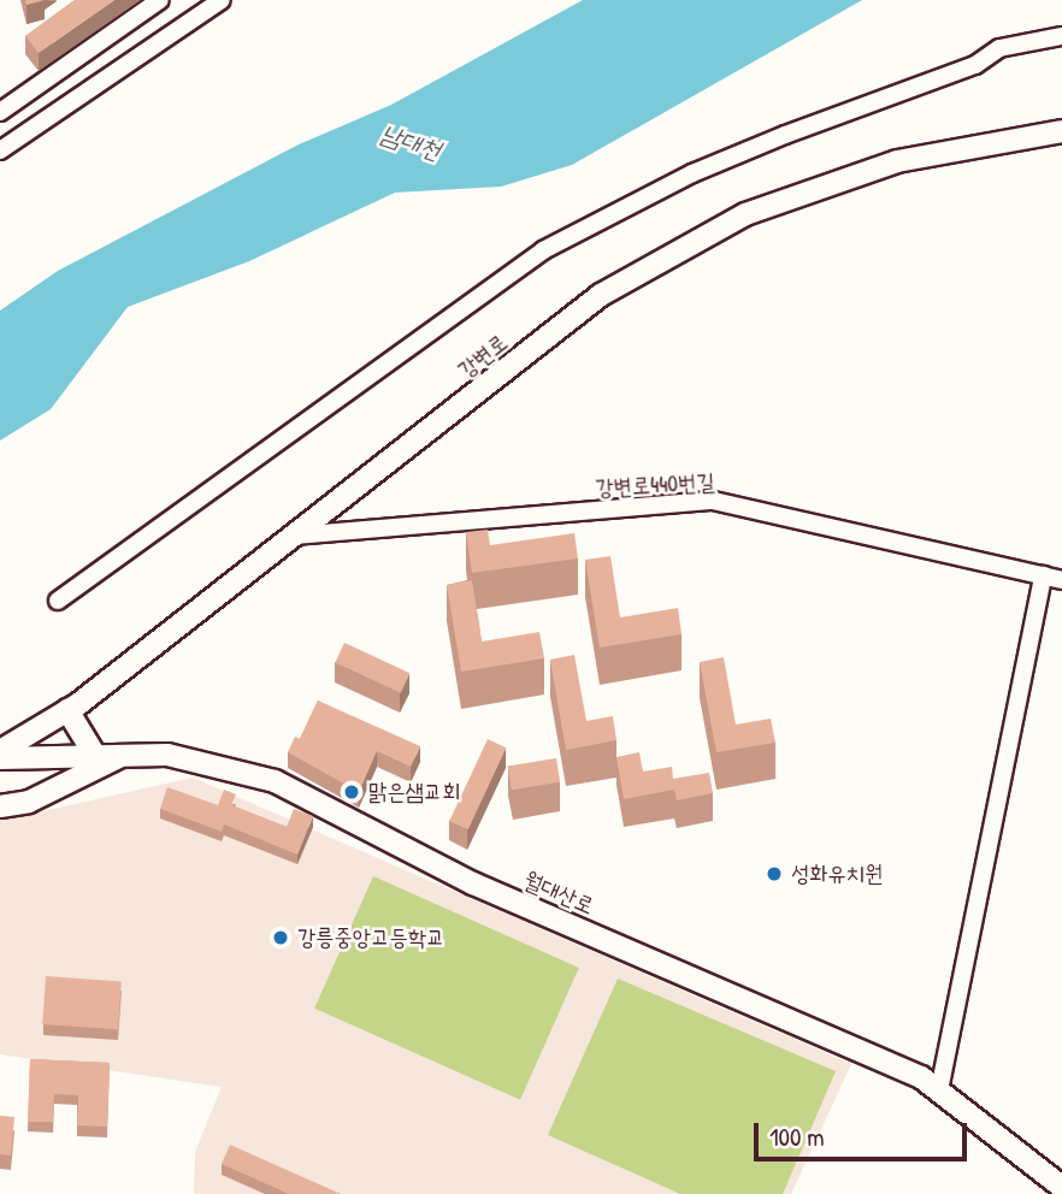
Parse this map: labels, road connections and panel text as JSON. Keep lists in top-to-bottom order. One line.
{"streets":{"street":["강변로","강변로440번길","월대산로"]},"crossings":[["강변로","강변로440번길"],["강변로","월대산로"]],"water":["남대천"],"places":["맑은샘교회","성화유치원","강릉중앙고등학교"],"scale_bar":"100 m"}
